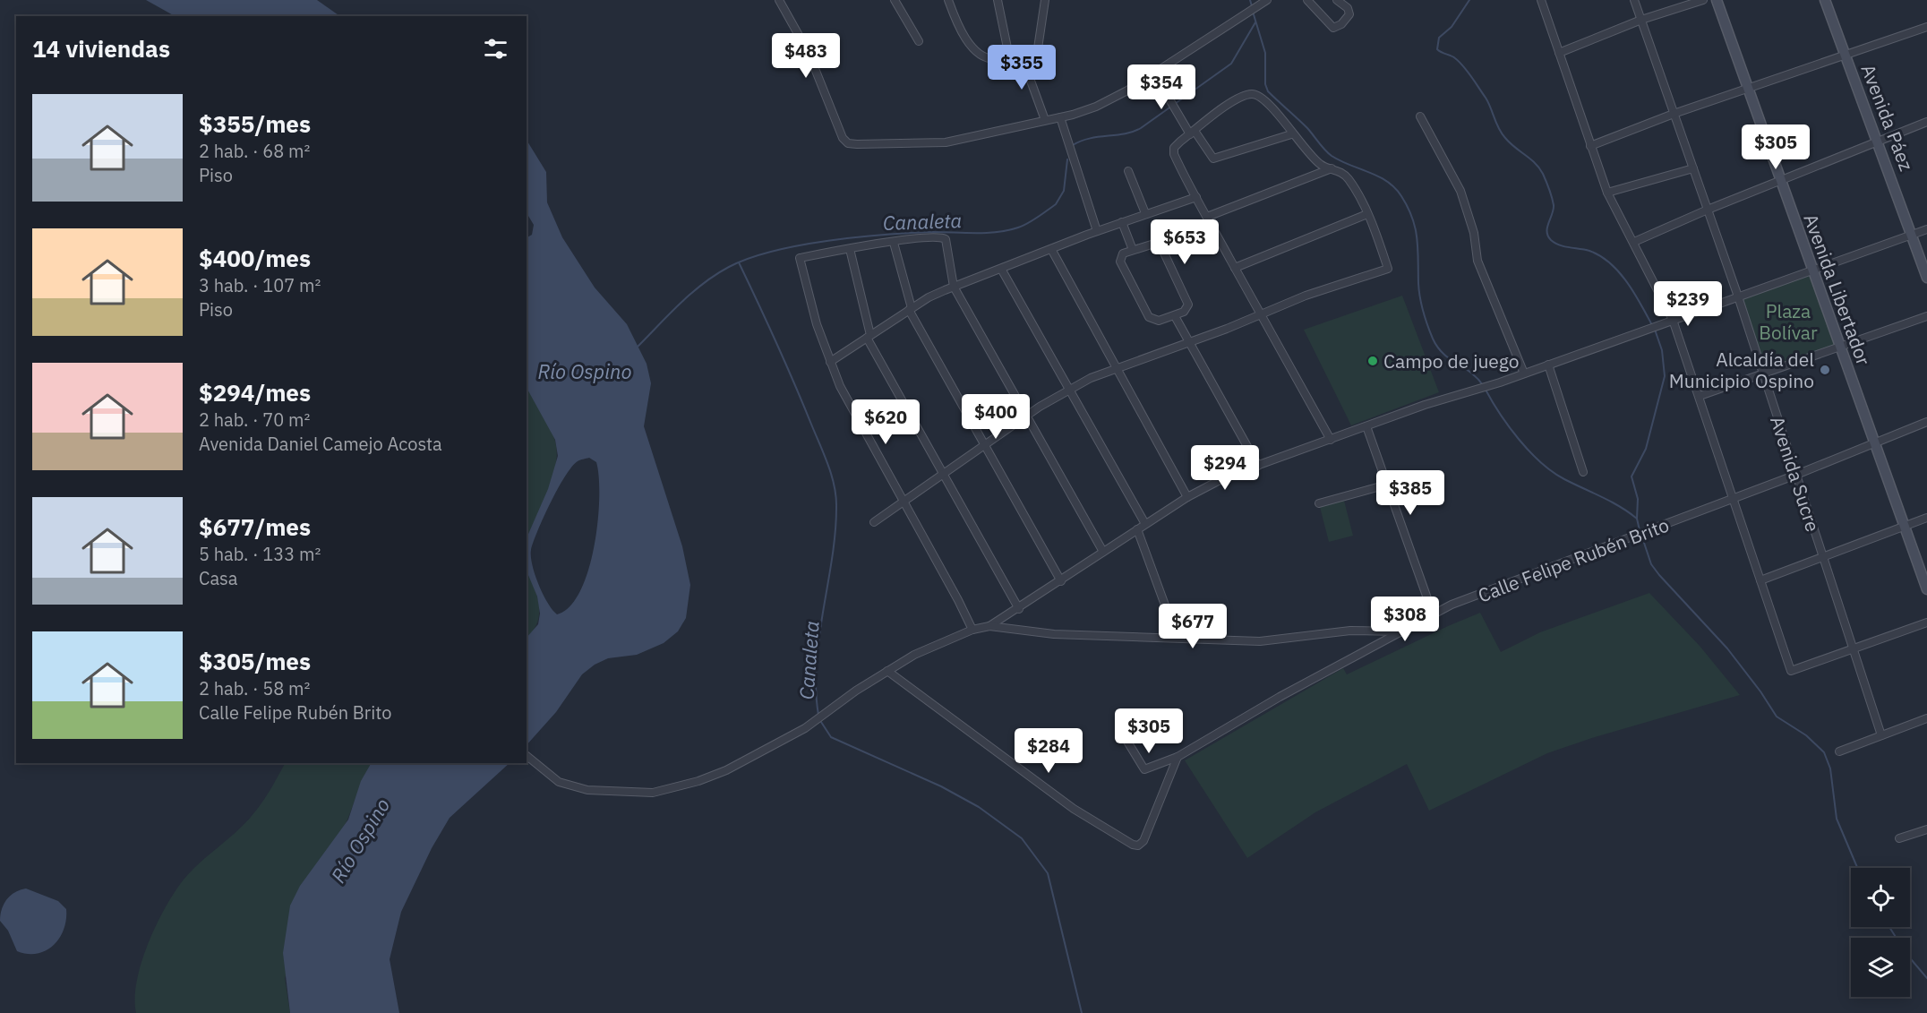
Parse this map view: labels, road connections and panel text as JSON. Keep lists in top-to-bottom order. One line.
{"streets":{"main road":["Avenida Páez","Avenida Libertador"],"street":["Avenida Sucre","Calle Felipe Rubén Brito"]},"crossings":[["Avenida Libertador","Calle Felipe Rubén Brito"],["Avenida Sucre","Calle Felipe Rubén Brito"]],"water":["Canaleta","Río Ospino"],"parks":["Plaza Bolívar"],"places":["Campo de juego","Alcaldía del Municipio Ospino"],"page":{"heading":"14 viviendas","price":["$483","$355","$354","$305","$653","$239","$400","$620","$294","$385","$308","$677","$305","$284"],"list":[{"name":"$355/mes","note":"2 hab. · 68 m² · Piso"},{"name":"$400/mes","note":"3 hab. · 107 m² · Piso"},{"name":"$294/mes","note":"2 hab. · 70 m² · Avenida Daniel Camejo Acosta"},{"name":"$677/mes","note":"5 hab. · 133 m² · Casa"},{"name":"$305/mes","note":"2 hab. · 58 m² · Calle Felipe Rubén Brito"}]}}
